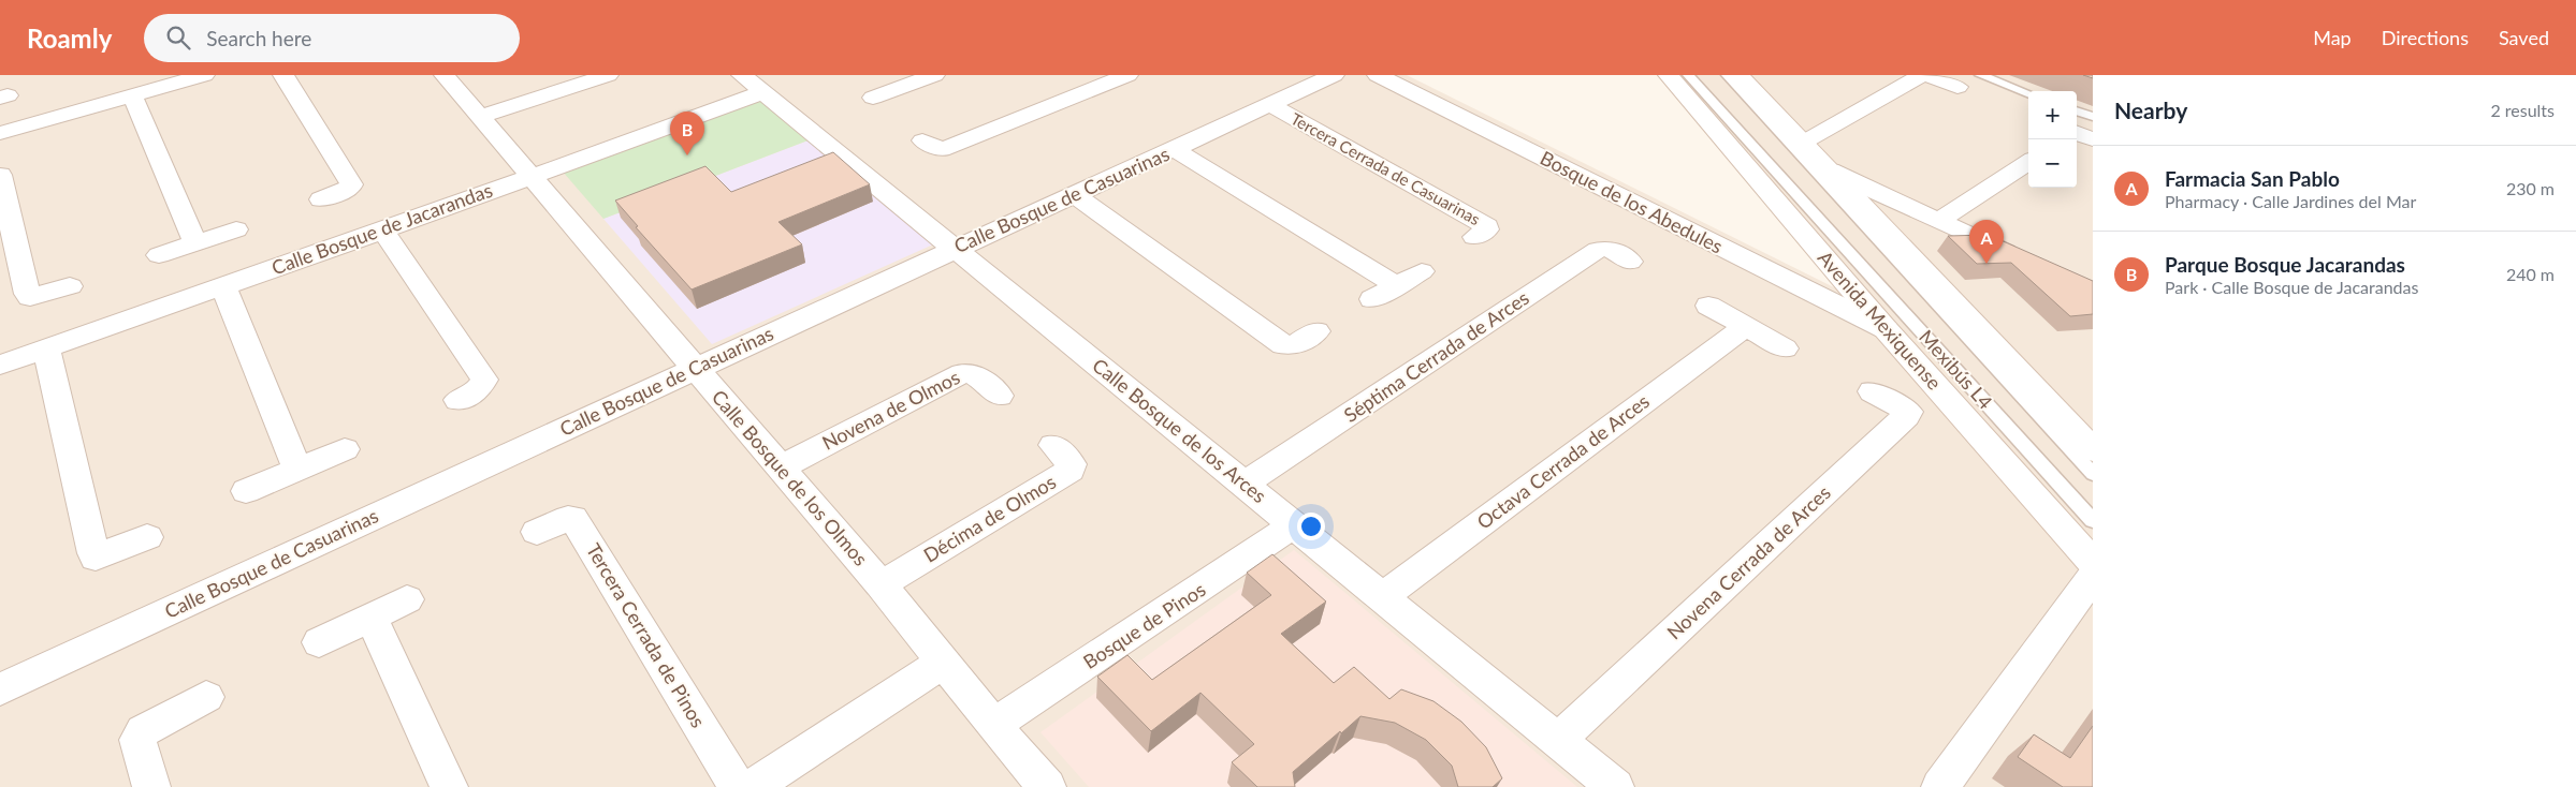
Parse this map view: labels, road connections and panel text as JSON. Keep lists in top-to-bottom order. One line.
{"streets":{"street":["Tercera Cerrada de Casuarinas","Calle Bosque de Casuarinas","Bosque de los Abedules","Calle Bosque de Jacarandas","Avenida Mexiquense","Séptima Cerrada de Arces","Novena de Olmos","Calle Bosque de los Arces","Octava Cerrada de Arces","Calle Bosque de los Olmos","Décima de Olmos","Novena Cerrada de Arces","Bosque de Pinos","Tercera Cerrada de Pinos"],"lane":["Mexibús L4"]},"crossings":[["Tercera Cerrada de Casuarinas","Calle Bosque de Casuarinas"],["Calle Bosque de Casuarinas","Calle Bosque de los Arces"],["Calle Bosque de Casuarinas","Calle Bosque de los Olmos"],["Bosque de los Abedules","Avenida Mexiquense"],["Calle Bosque de Jacarandas","Calle Bosque de los Arces"],["Calle Bosque de Jacarandas","Calle Bosque de los Olmos"],["Séptima Cerrada de Arces","Calle Bosque de los Arces"],["Novena de Olmos","Calle Bosque de los Olmos"],["Calle Bosque de los Arces","Octava Cerrada de Arces"],["Calle Bosque de los Arces","Novena Cerrada de Arces"],["Calle Bosque de los Arces","Bosque de Pinos"],["Calle Bosque de los Olmos","Décima de Olmos"],["Calle Bosque de los Olmos","Bosque de Pinos"]],"page":{"header":"Roamly","search":"Search here","nav":["Map","Directions","Saved"],"heading":["Nearby","2 results"],"map_buttons":["+","−"],"pins":["B","A"],"list":[{"mark":"A","name":"Farmacia San Pablo","note":"Pharmacy · Calle Jardines del Mar","value":"230 m"},{"mark":"B","name":"Parque Bosque Jacarandas","note":"Park · Calle Bosque de Jacarandas","value":"240 m"}]}}
